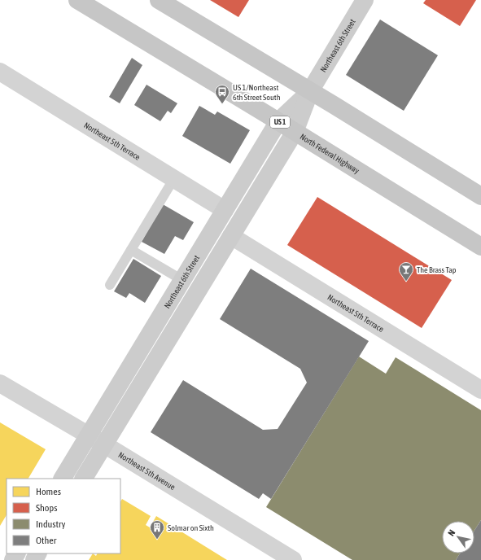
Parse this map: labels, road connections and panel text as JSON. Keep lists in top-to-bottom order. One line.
{"streets":{"main road":["US 1","North Federal Highway"],"street":["Northeast 6th Street","Northeast 5th Terrace","Northeast 5th Avenue"]},"crossings":[["Northeast 6th Street","Northeast 5th Terrace"],["Northeast 6th Street","North Federal Highway"],["Northeast 6th Street","Northeast 5th Avenue"]],"places":{"bus stop":["US 1/Northeast 6th Street South"],"bar":["The Brass Tap"],"building":["Solmar on Sixth"]},"legend":["Homes","Shops","Industry","Other"],"north":"top left"}
